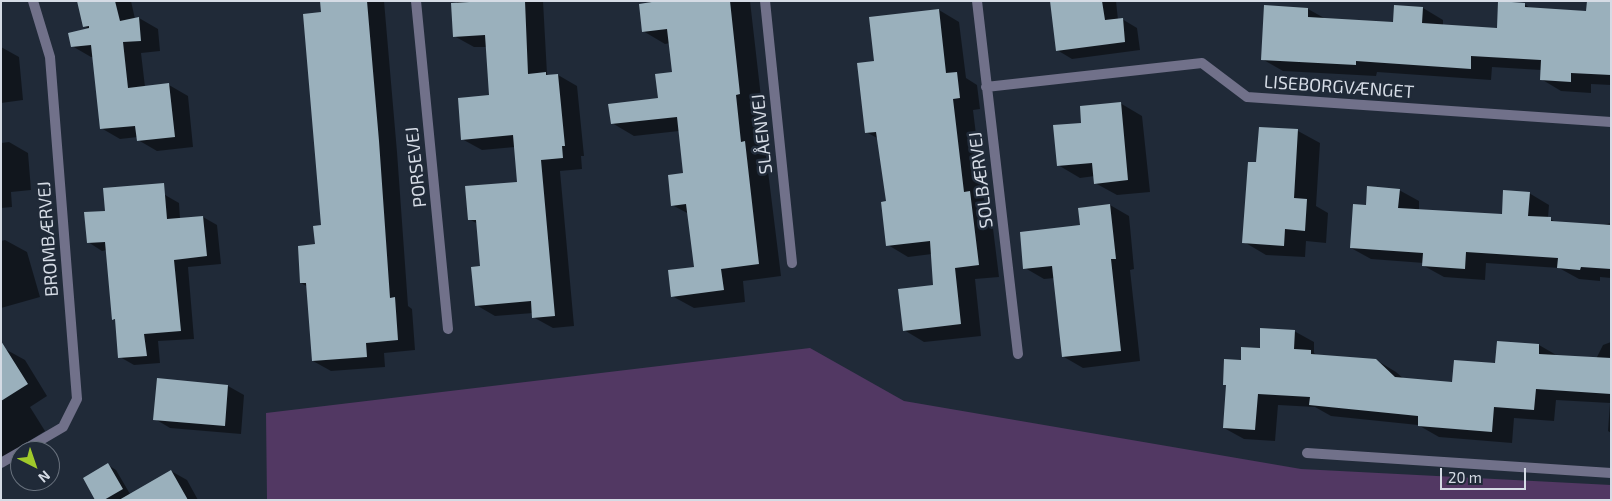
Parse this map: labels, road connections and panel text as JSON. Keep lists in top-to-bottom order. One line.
{"streets":{"street":["LISEBORGVÆNGET","SLÅENVEJ","PORSEVEJ","SOLBÆRVEJ","BROMBÆRVEJ"]},"crossings":[["LISEBORGVÆNGET","SOLBÆRVEJ"]],"scale_bar":"20 m","north":"bottom right"}
